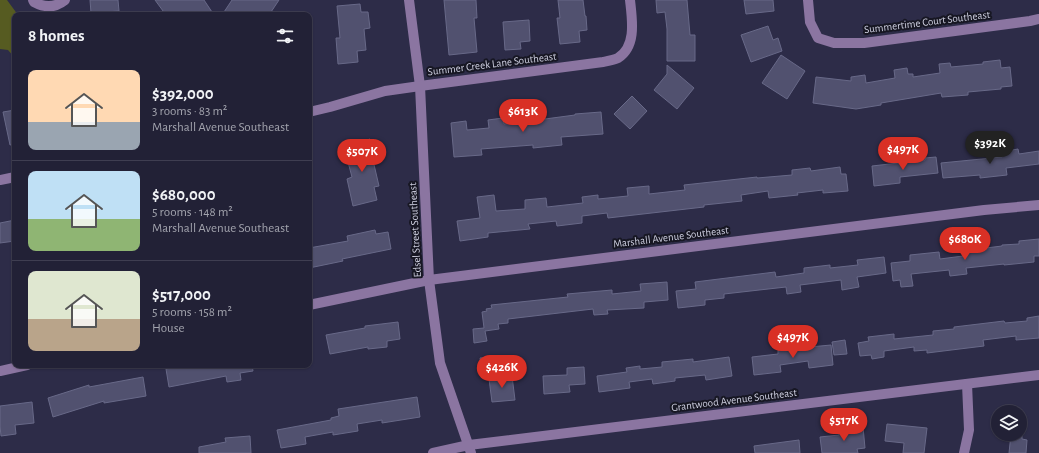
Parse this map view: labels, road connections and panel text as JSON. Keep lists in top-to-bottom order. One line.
{"streets":{"street":["Summertime Court Southeast","Summer Creek Lane Southeast","Edsel Street Southeast","Marshall Avenue Southeast","Grantwood Avenue Southeast"]},"crossings":[["Summer Creek Lane Southeast","Edsel Street Southeast"],["Edsel Street Southeast","Marshall Avenue Southeast"],["Edsel Street Southeast","Grantwood Avenue Southeast"]],"page":{"heading":"8 homes","list":[{"name":"$392,000","note":"3 rooms · 83 m² · Marshall Avenue Southeast"},{"name":"$680,000","note":"5 rooms · 148 m² · Marshall Avenue Southeast"},{"name":"$517,000","note":"5 rooms · 158 m² · House"}],"price":["$613K","$392K","$497K","$507K","$680K","$497K","$426K","$517K"]}}
